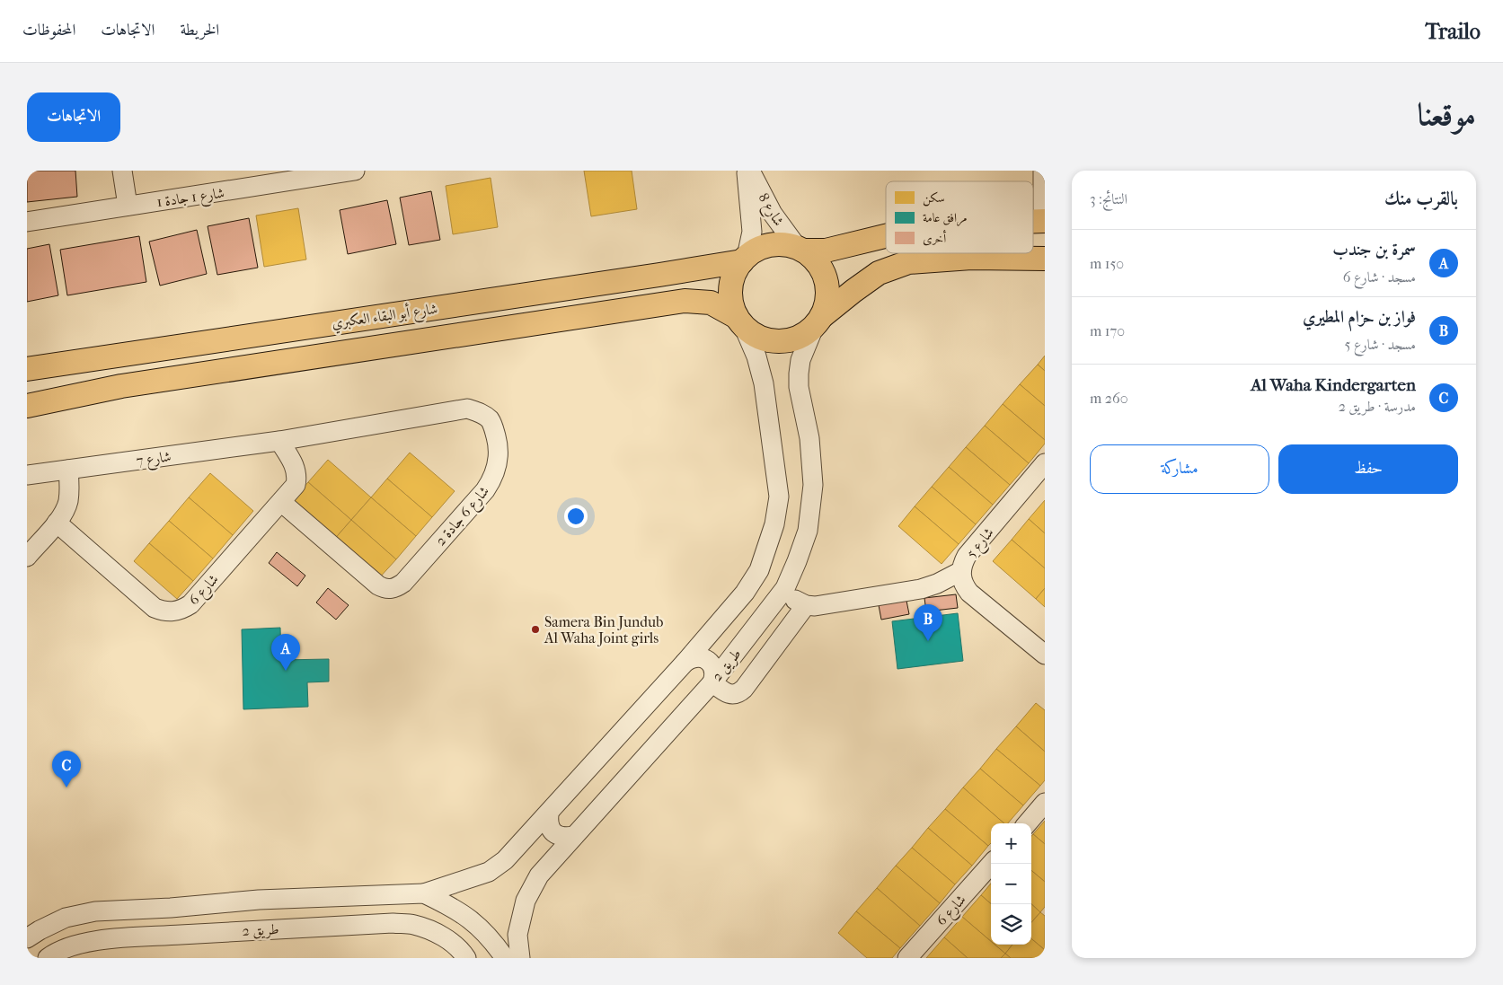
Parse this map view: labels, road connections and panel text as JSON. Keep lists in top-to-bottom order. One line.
{"streets":{"main road":["شارع أبو البقاء العكبري"],"street":["شارع 1 جادة 1","شارع 8","شارع 7","شارع 6 جادة 2","شارع 5","شارع 6","طريق 2"]},"crossings":[["شارع 8","شارع أبو البقاء العكبري"],["شارع 8","طريق 2"],["شارع أبو البقاء العكبري","طريق 2"],["شارع 7","شارع 6 جادة 2"],["شارع 7","شارع 6"],["شارع 6 جادة 2","شارع 6"]],"places":["Samera Bin Jundub Al Waha Joint girls"],"legend":["سكن","مرافق عامة","أخرى"],"page":{"header":"Trailo","nav":["الخريطة","الاتجاهات","المحفوظات"],"title":"موقعنا","buttons":["الاتجاهات",["حفظ","مشاركة"]],"heading":["بالقرب منك","النتائج: 3"],"list":[{"mark":"A","name":"سمرة بن جندب","note":"مسجد · شارع 6","value":"150 m"},{"mark":"B","name":"فواز بن حزام المطيري","note":"مسجد · شارع 5","value":"170 m"},{"mark":"C","name":"Al Waha Kindergarten","note":"مدرسة · طريق 2","value":"260 m"}],"pins":["B","A","C"],"map_buttons":["+","−"]}}
